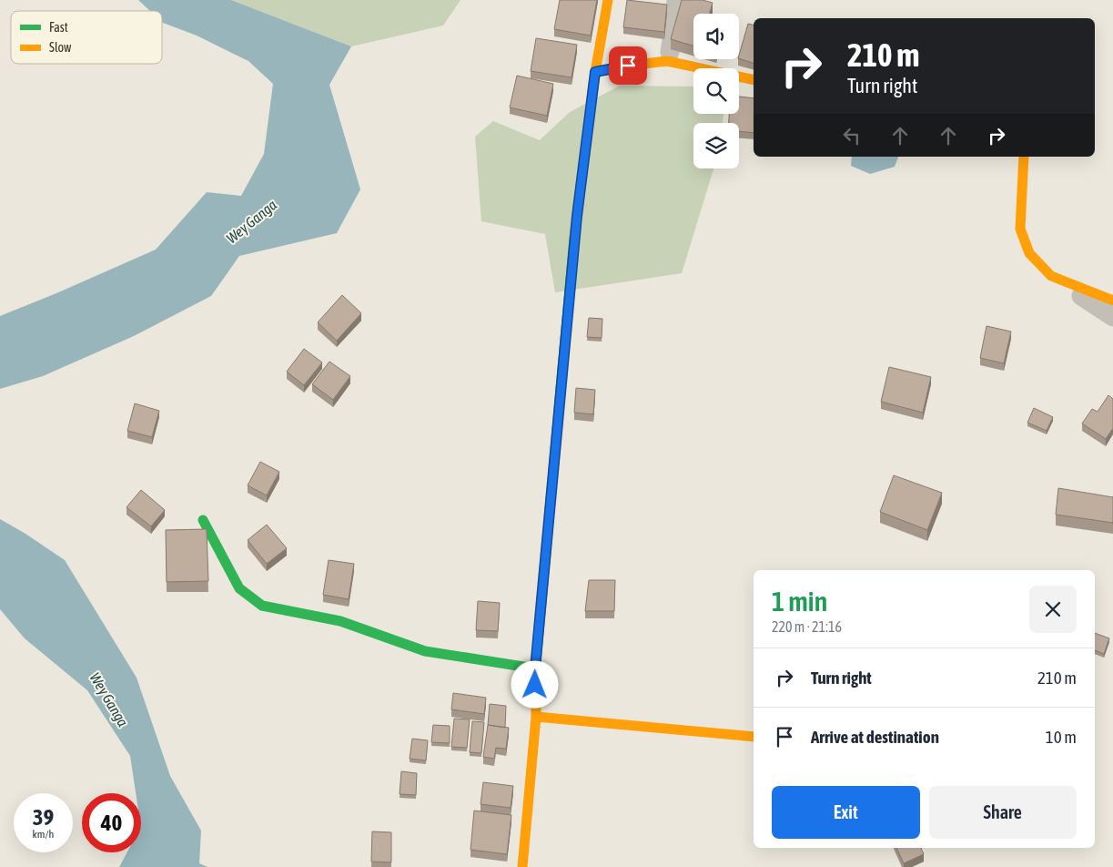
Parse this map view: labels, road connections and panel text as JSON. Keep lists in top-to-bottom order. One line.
{"water":["Wey Ganga"],"legend":["Fast","Slow"],"page":{"turn":["210 m","Turn right"],"heading":["1 min","220 m · 21:16"],"list":[{"name":"Turn right","value":"210 m"},{"name":"Arrive at destination","value":"10 m"}],"buttons":["Exit","Share"],"speed":"39 km/h","limit":"40"}}
